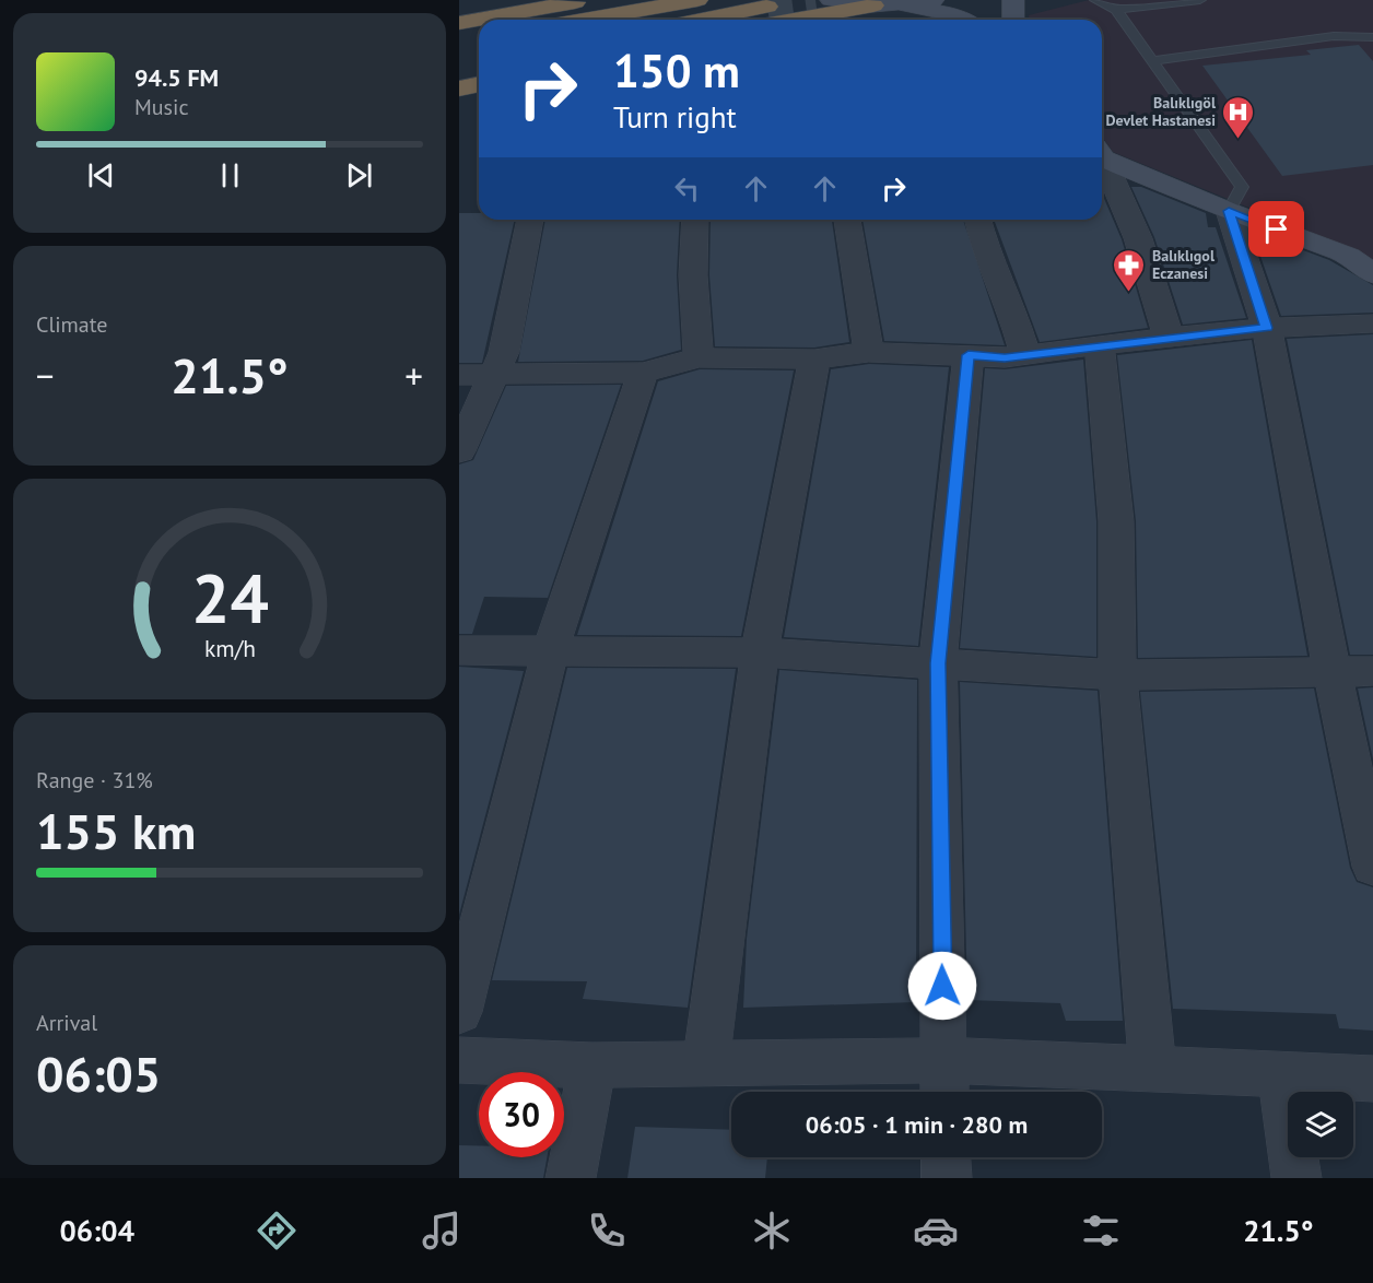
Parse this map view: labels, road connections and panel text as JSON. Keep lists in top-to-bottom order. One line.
{"places":{"hospital":["Balıklıgöl Devlet Hastanesi"],"pharmacy":["Balıklıgol Eczanesi"]},"page":{"turn":["150 m","Turn right"],"song":["94.5 FM","Music"],"tile":["Climate",["Range · 31%","155 km"],["Arrival","06:05"]],"heat":["−","21.5°","+"],"limit":"30","trip":"06:05 · 1 min · 280 m","tabs":["06:04","21.5°"],"gauge":["24","km/h"]}}
